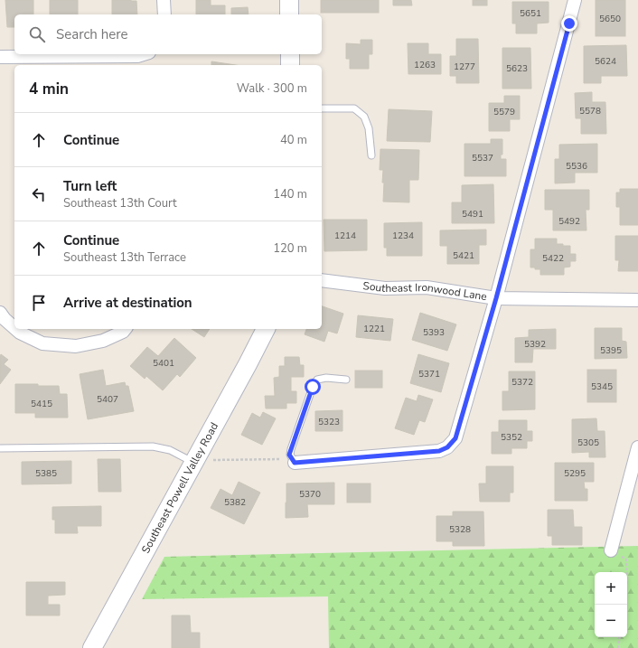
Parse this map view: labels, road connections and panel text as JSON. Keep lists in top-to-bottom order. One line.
{"streets":{"main road":["Southeast Powell Valley Road"],"street":["Southeast Ironwood Lane"]},"house_numbers":["5651","5650","5624","1263","1277","5623","5578","5579","5537","5536","5491","5492","1214","1234","5421","5422","1221","5393","5392","5395","5401","5371","5372","5345","5407","5415","5323","5352","5305","5385","5295","5370","5382","5328"],"page":{"search":"Search here","heading":["4 min","Walk · 300 m"],"list":[["Continue","40 m"],["Turn left","Southeast 13th Court","140 m"],["Continue","Southeast 13th Terrace","120 m"],"Arrive at destination"],"map_buttons":["+","−"]}}
